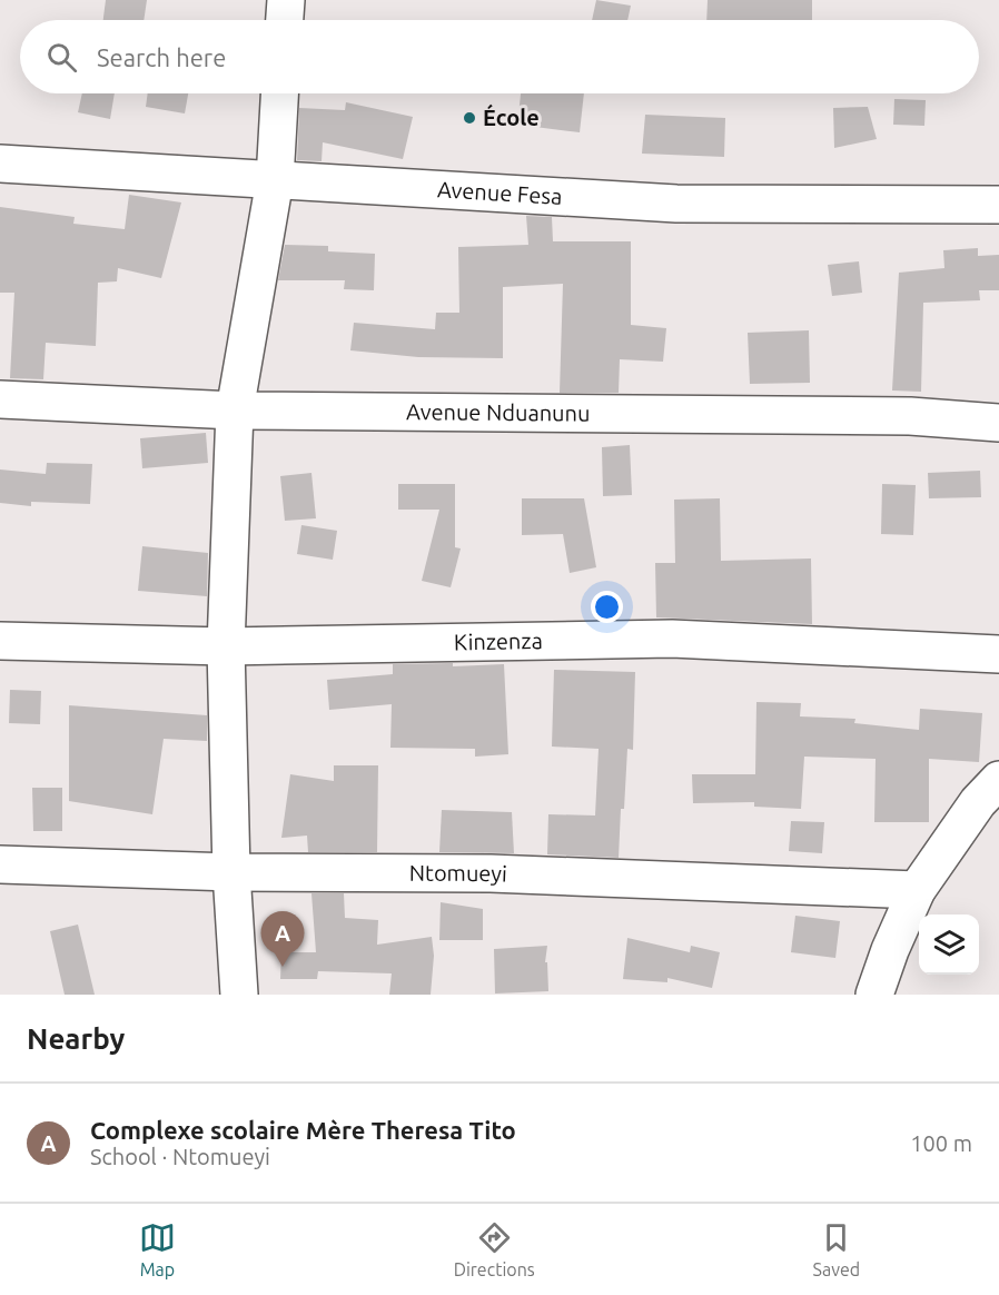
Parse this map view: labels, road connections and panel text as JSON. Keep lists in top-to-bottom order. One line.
{"streets":{"street":["Avenue Fesa","Avenue Nduanunu","Kinzenza","Ntomueyi"]},"places":["École"],"page":{"search":"Search here","pins":"A","heading":"Nearby","list":[{"mark":"A","name":"Complexe scolaire Mère Theresa Tito","note":"School · Ntomueyi","value":"100 m"}],"nav":["Map","Directions","Saved"]}}
